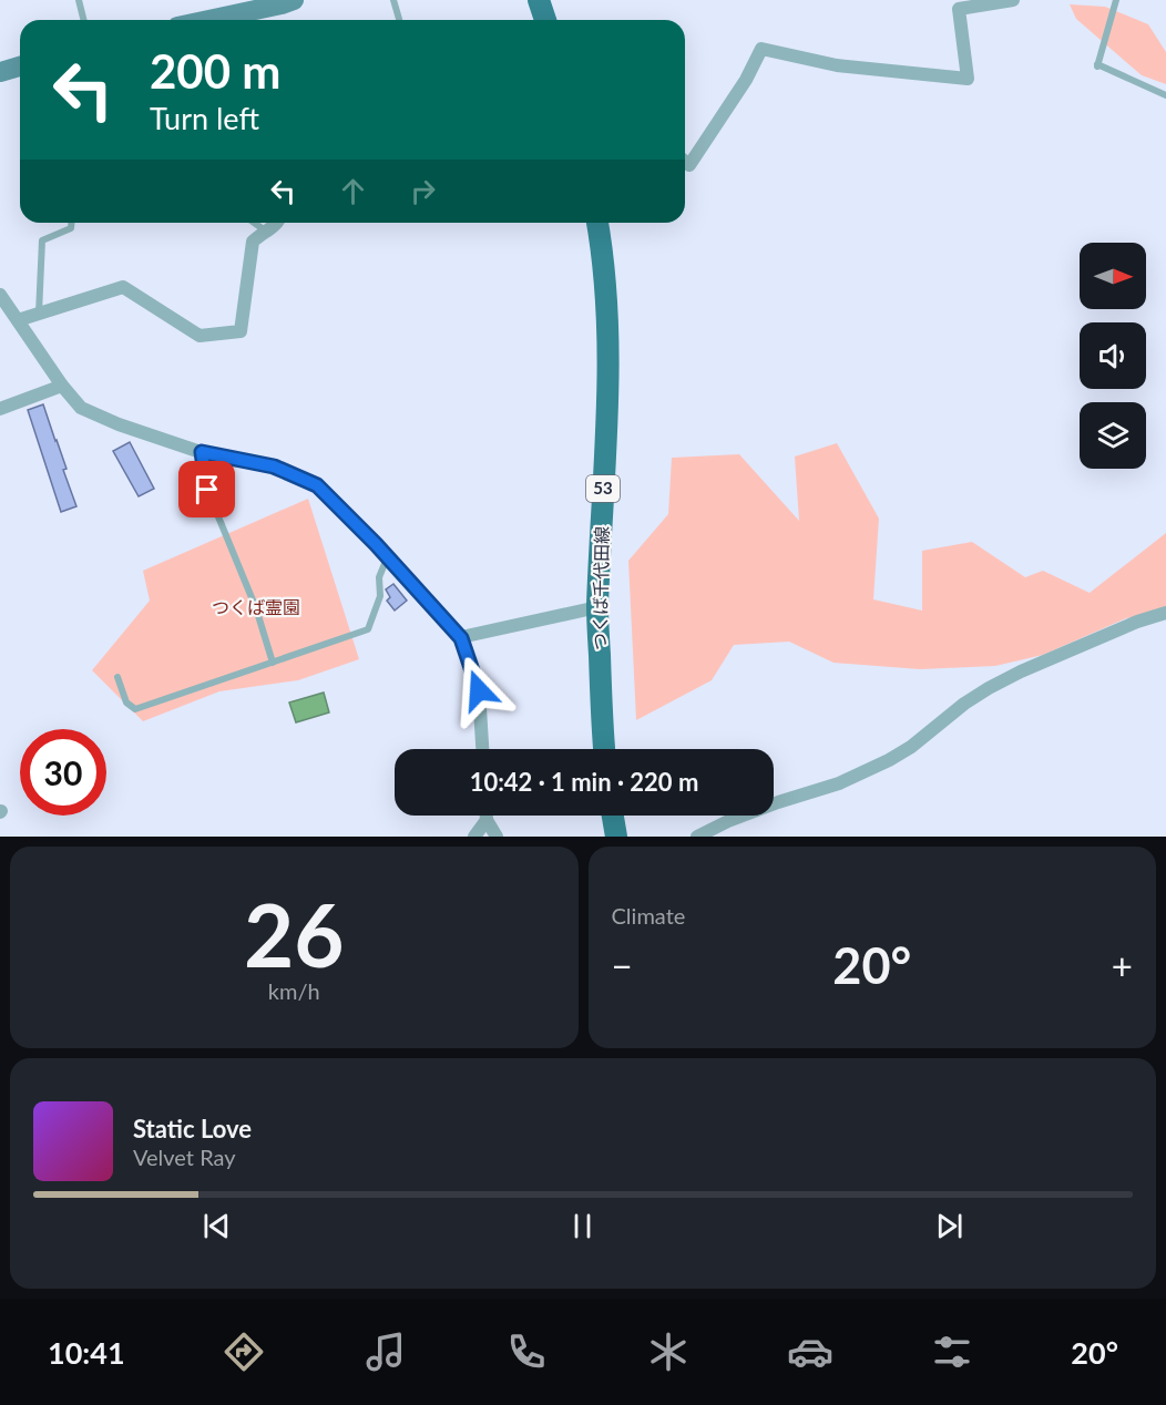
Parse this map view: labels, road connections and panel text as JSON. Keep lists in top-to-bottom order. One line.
{"streets":{"main road":["53","つくば千代田線"]},"parks":["つくば霊園"],"north":"right","page":{"turn":["200 m","Turn left"],"limit":"30","trip":"10:42 · 1 min · 220 m","tile":[["26","km/h"],"Climate"],"heat":["−","20°","+"],"song":["Static Love","Velvet Ray"],"tabs":["10:41","20°"]}}
